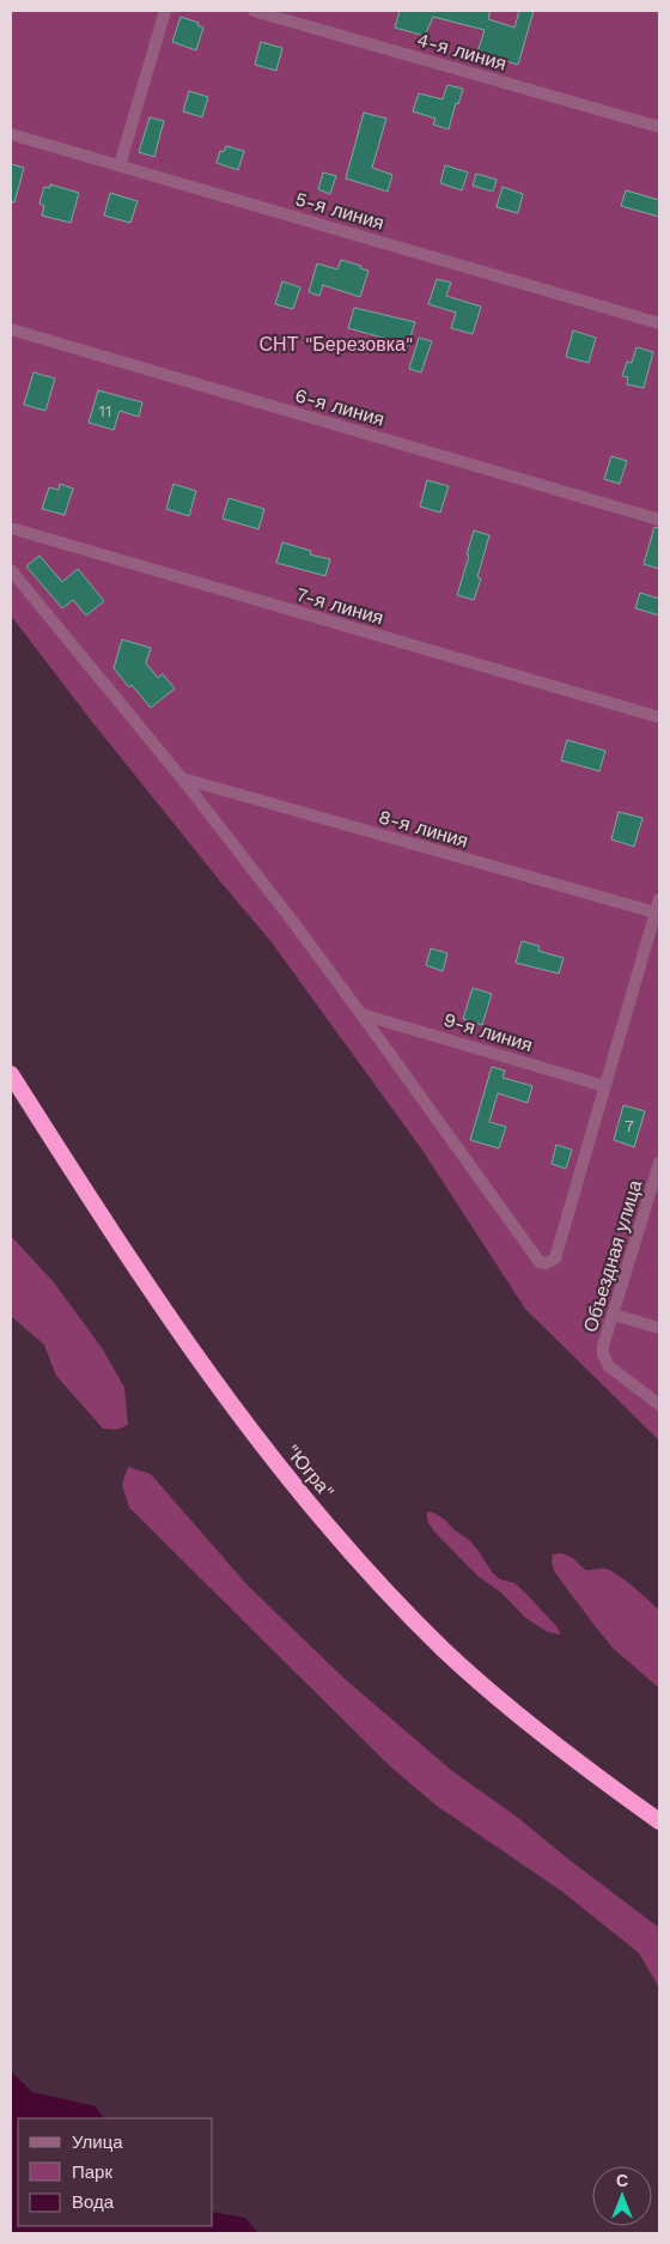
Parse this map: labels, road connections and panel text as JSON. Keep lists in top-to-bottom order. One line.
{"streets":{"highway":["\"Югра\""],"street":["4-я линия","5-я линия","6-я линия","7-я линия","8-я линия","9-я линия","Объездная улица"]},"parks":["СНТ \"Березовка\""],"house_numbers":["11","7"],"legend":["Улица","Парк","Вода"],"north":"top"}
